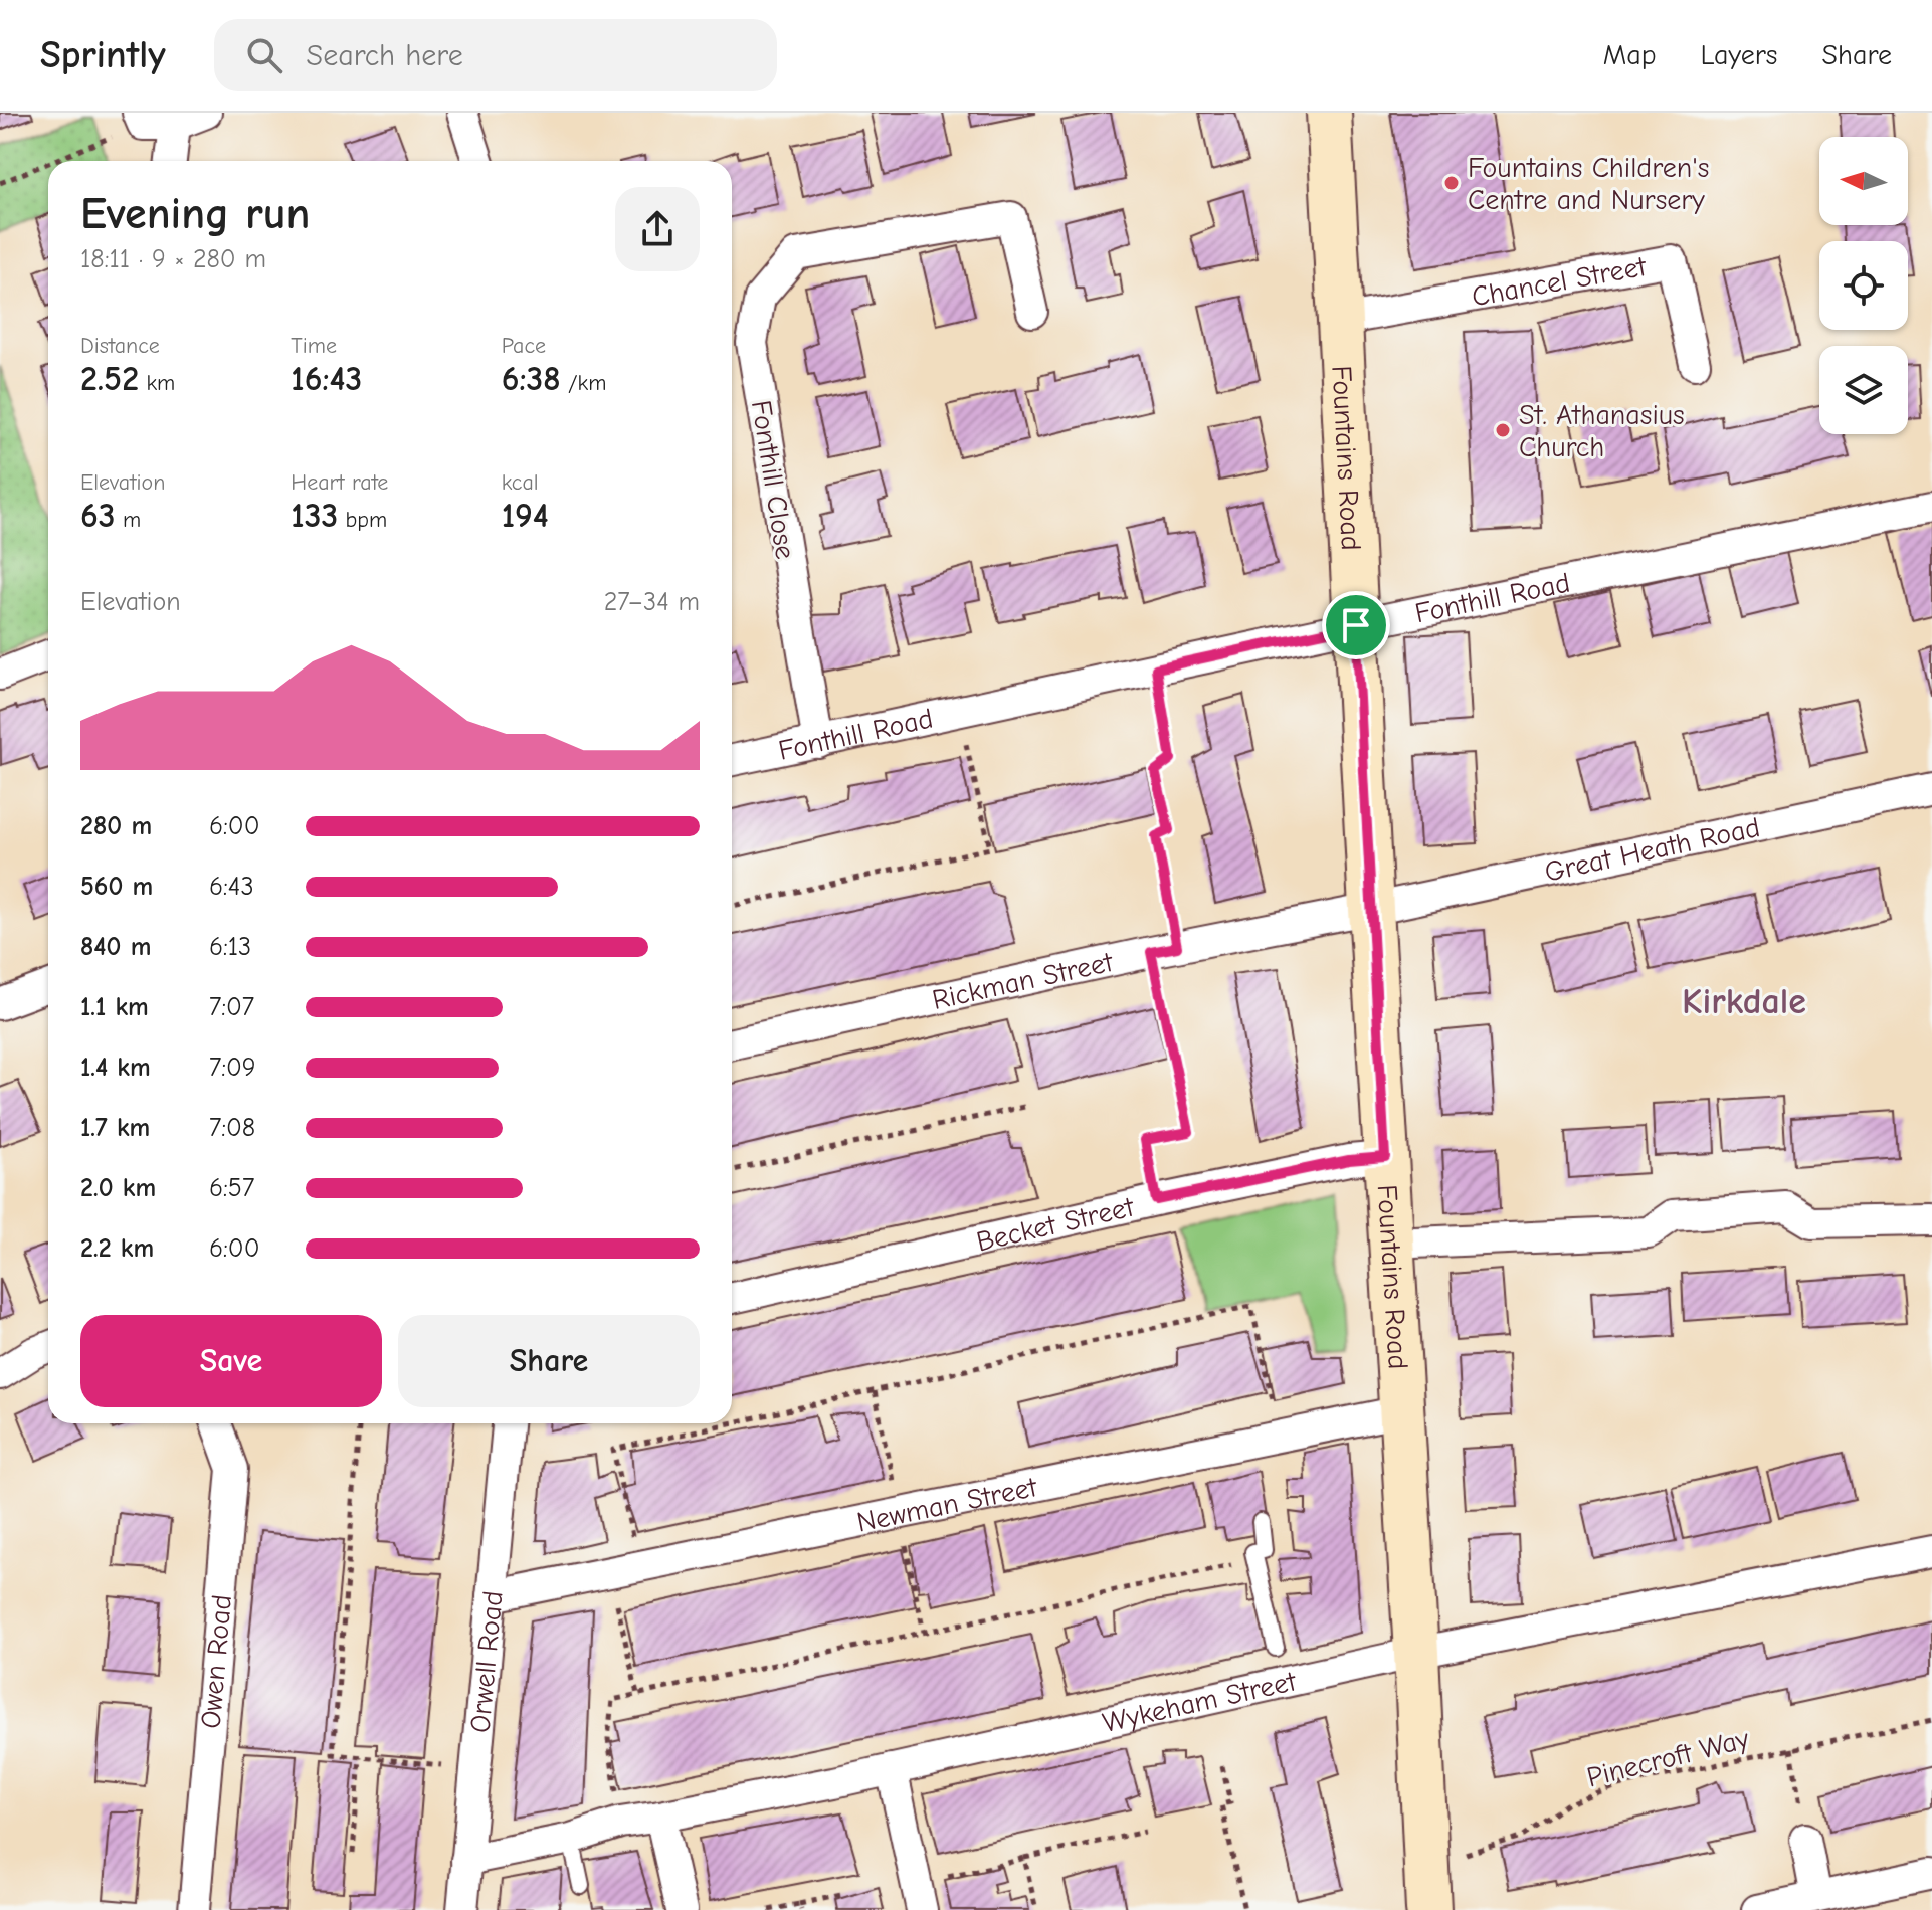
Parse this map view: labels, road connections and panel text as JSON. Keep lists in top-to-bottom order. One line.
{"streets":{"street":["Chancel Street","Fountains Road","Fonthill Close","Fonthill Road","Great Heath Road","Rickman Street","Becket Street","Newman Street","Owen Road","Orwell Road","Wykeham Street"],"path":["Pinecroft Way"]},"crossings":[["Chancel Street","Fountains Road"],["Fountains Road","Fonthill Road"],["Fountains Road","Great Heath Road"],["Fountains Road","Rickman Street"],["Fountains Road","Becket Street"],["Fountains Road","Newman Street"],["Fountains Road","Wykeham Street"],["Fountains Road","Pinecroft Way"],["Fonthill Close","Fonthill Road"],["Great Heath Road","Rickman Street"],["Newman Street","Orwell Road"],["Orwell Road","Wykeham Street"]],"districts":["Kirkdale"],"places":["Fountains Children's Centre and Nursery","St. Athanasius Church"],"north":"left","page":{"header":"Sprintly","search":"Search here","nav":["Map","Layers","Share"],"heading":["Evening run","18:11 · 9 × 280 m"],"stats":[["Distance","2.52 km"],["Time","16:43"],["Pace","6:38 /km"],["Elevation","63 m"],["Heart rate","133 bpm"],["kcal","194"]],"chart":["Elevation","27–34 m"],"list":[{"name":"280 m","note":"6:00"},{"name":"560 m","note":"6:43"},{"name":"840 m","note":"6:13"},{"name":"1.1 km","note":"7:07"},{"name":"1.4 km","note":"7:09"},{"name":"1.7 km","note":"7:08"},{"name":"2.0 km","note":"6:57"},{"name":"2.2 km","note":"6:00"}],"buttons":["Save","Share"]}}
